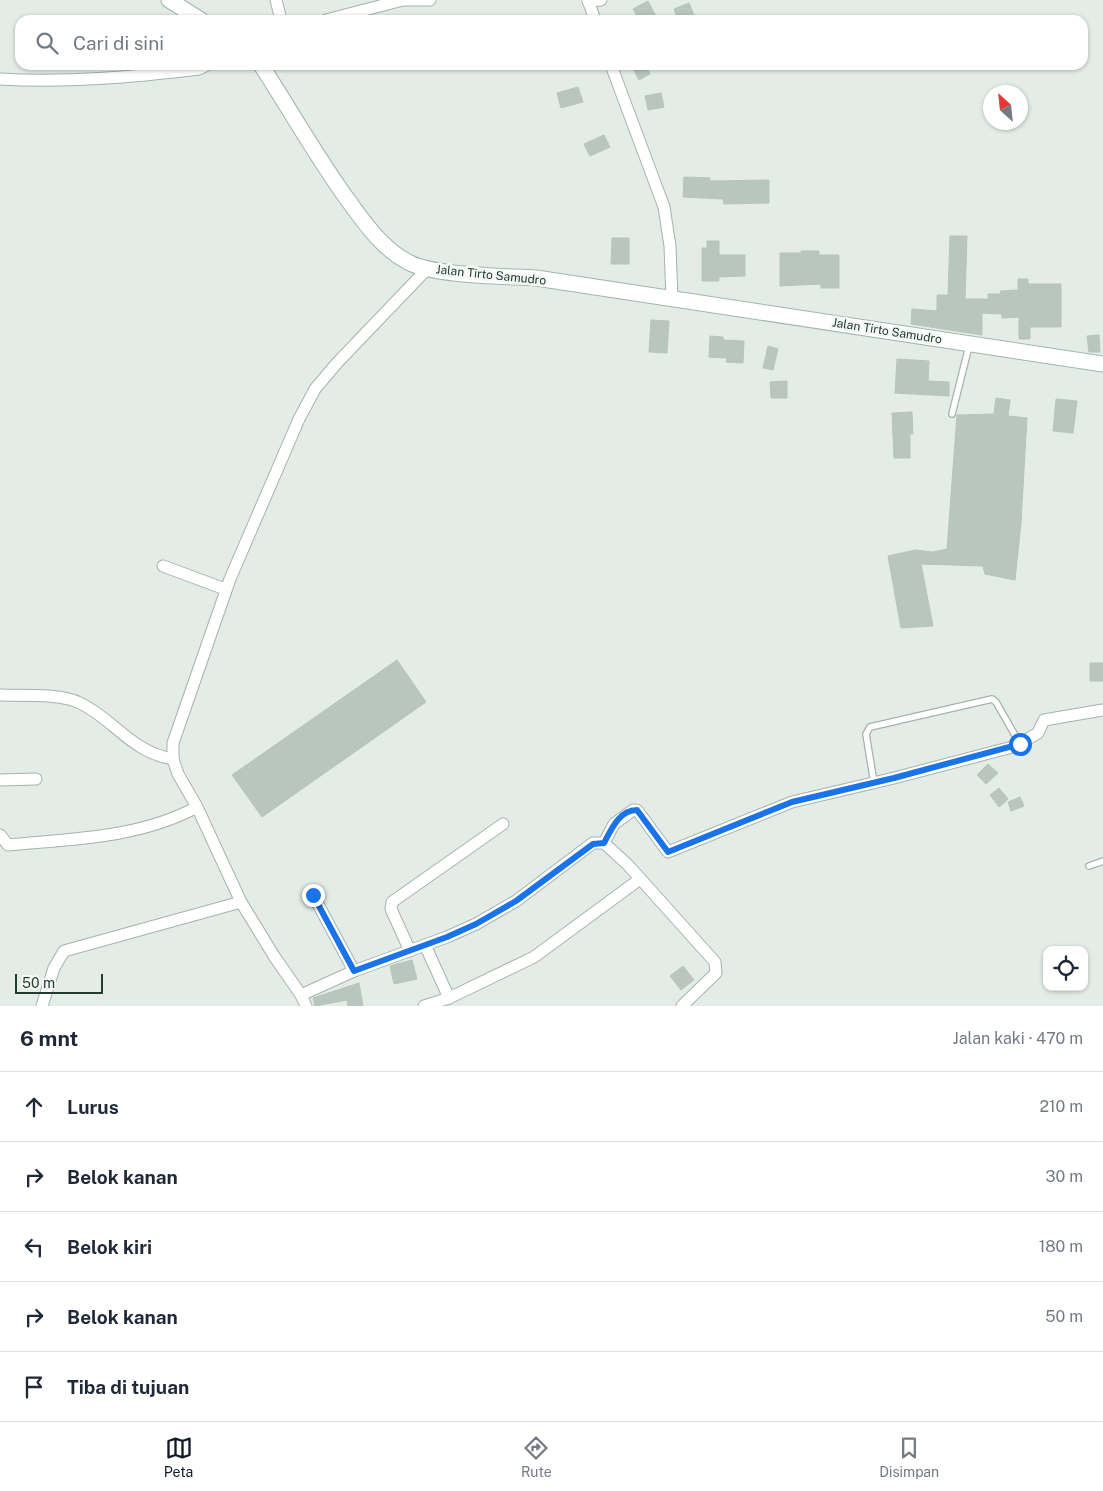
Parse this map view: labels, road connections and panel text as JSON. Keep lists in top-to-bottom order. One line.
{"streets":{"street":["Jalan Tirto Samudro"]},"scale_bar":"50 m","north":"top left","page":{"search":"Cari di sini","scale":"50 m","heading":["6 mnt","Jalan kaki · 470 m"],"list":[["Lurus","210 m"],["Belok kanan","30 m"],["Belok kiri","180 m"],["Belok kanan","50 m"],"Tiba di tujuan"],"nav":["Peta","Rute","Disimpan"]}}
